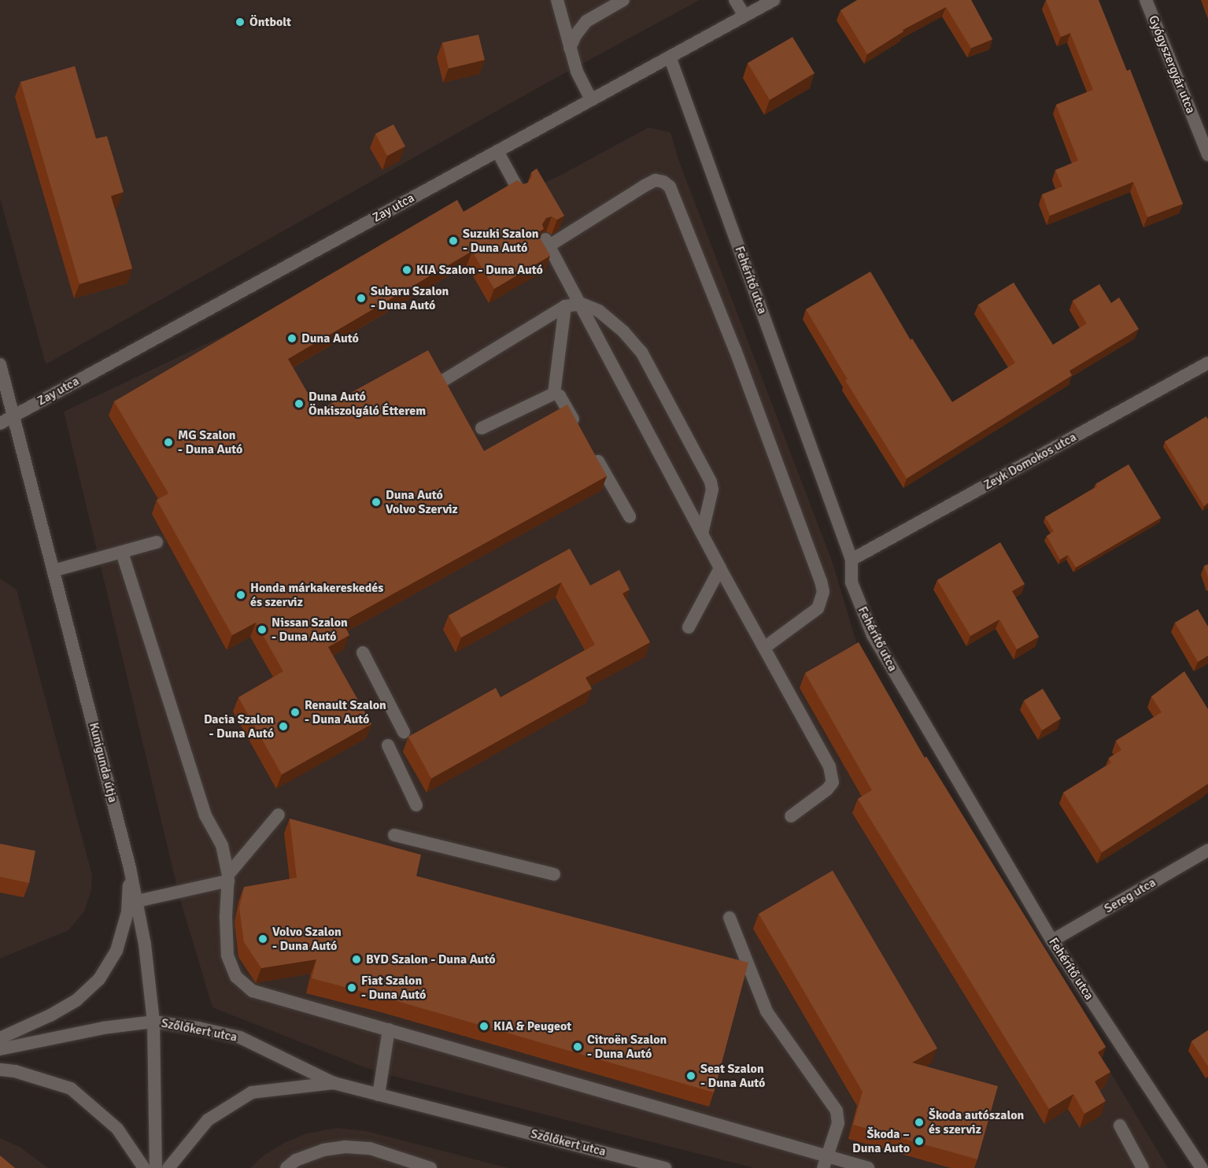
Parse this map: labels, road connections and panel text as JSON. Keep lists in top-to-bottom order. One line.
{"streets":{"street":["Gyógyszergyár utca","Zay utca","Fehérítő utca","Zeyk Domokos utca","Kunigunda útja","Sereg utca","Szőlőkert utca"]},"crossings":[["Zay utca","Fehérítő utca"],["Zay utca","Kunigunda útja"],["Fehérítő utca","Zeyk Domokos utca"],["Fehérítő utca","Sereg utca"],["Kunigunda útja","Szőlőkert utca"]],"places":["Öntbolt","Suzuki Szalon - Duna Autó","KIA Szalon - Duna Autó","Subaru Szalon - Duna Autó","Duna Autó","Duna Autó Önkiszolgáló Étterem","MG Szalon - Duna Autó","Duna Autó Volvo Szerviz","Honda márkakereskedés és szerviz","Nissan Szalon - Duna Autó","Renault Szalon - Duna Autó","Dacia Szalon - Duna Autó","Volvo Szalon - Duna Autó","BYD Szalon - Duna Autó","Fiat Szalon - Duna Autó","KIA & Peugeot","Citroën Szalon - Duna Autó","Seat Szalon - Duna Autó","Škoda autószalon és szerviz","Škoda – Duna Auto"]}
